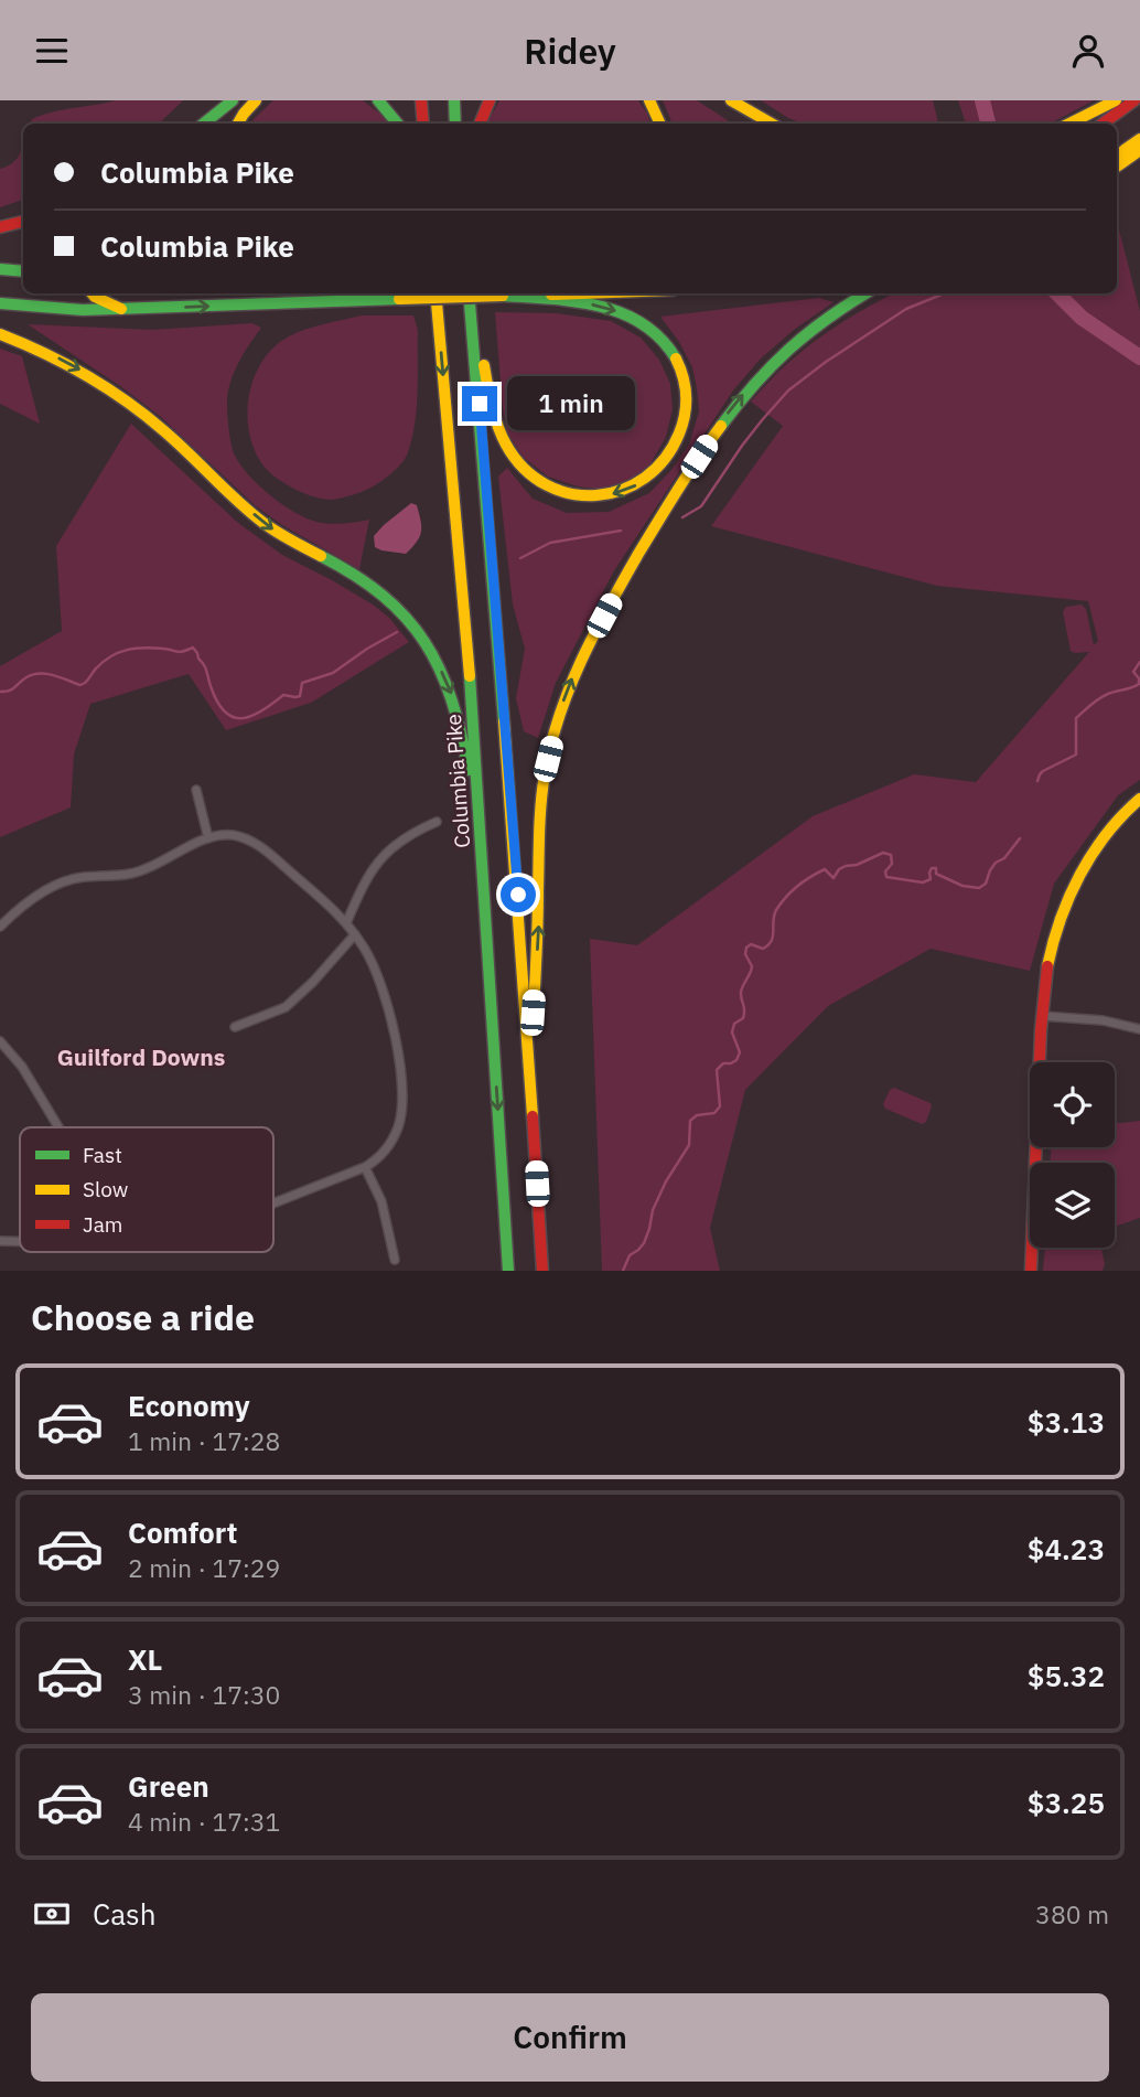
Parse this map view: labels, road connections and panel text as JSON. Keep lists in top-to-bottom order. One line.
{"streets":{"main road":["Columbia Pike"]},"districts":["Guilford Downs"],"legend":["Fast","Slow","Jam"],"page":{"header":"Ridey","banner":["Columbia Pike","Columbia Pike"],"bubble":"1 min","heading":"Choose a ride","list":[{"name":"Economy","note":"1 min · 17:28","value":"$3.13"},{"name":"Comfort","note":"2 min · 17:29","value":"$4.23"},{"name":"XL","note":"3 min · 17:30","value":"$5.32"},{"name":"Green","note":"4 min · 17:31","value":"$3.25"}],"pay":["Cash","380 m"],"buttons":"Confirm"}}
